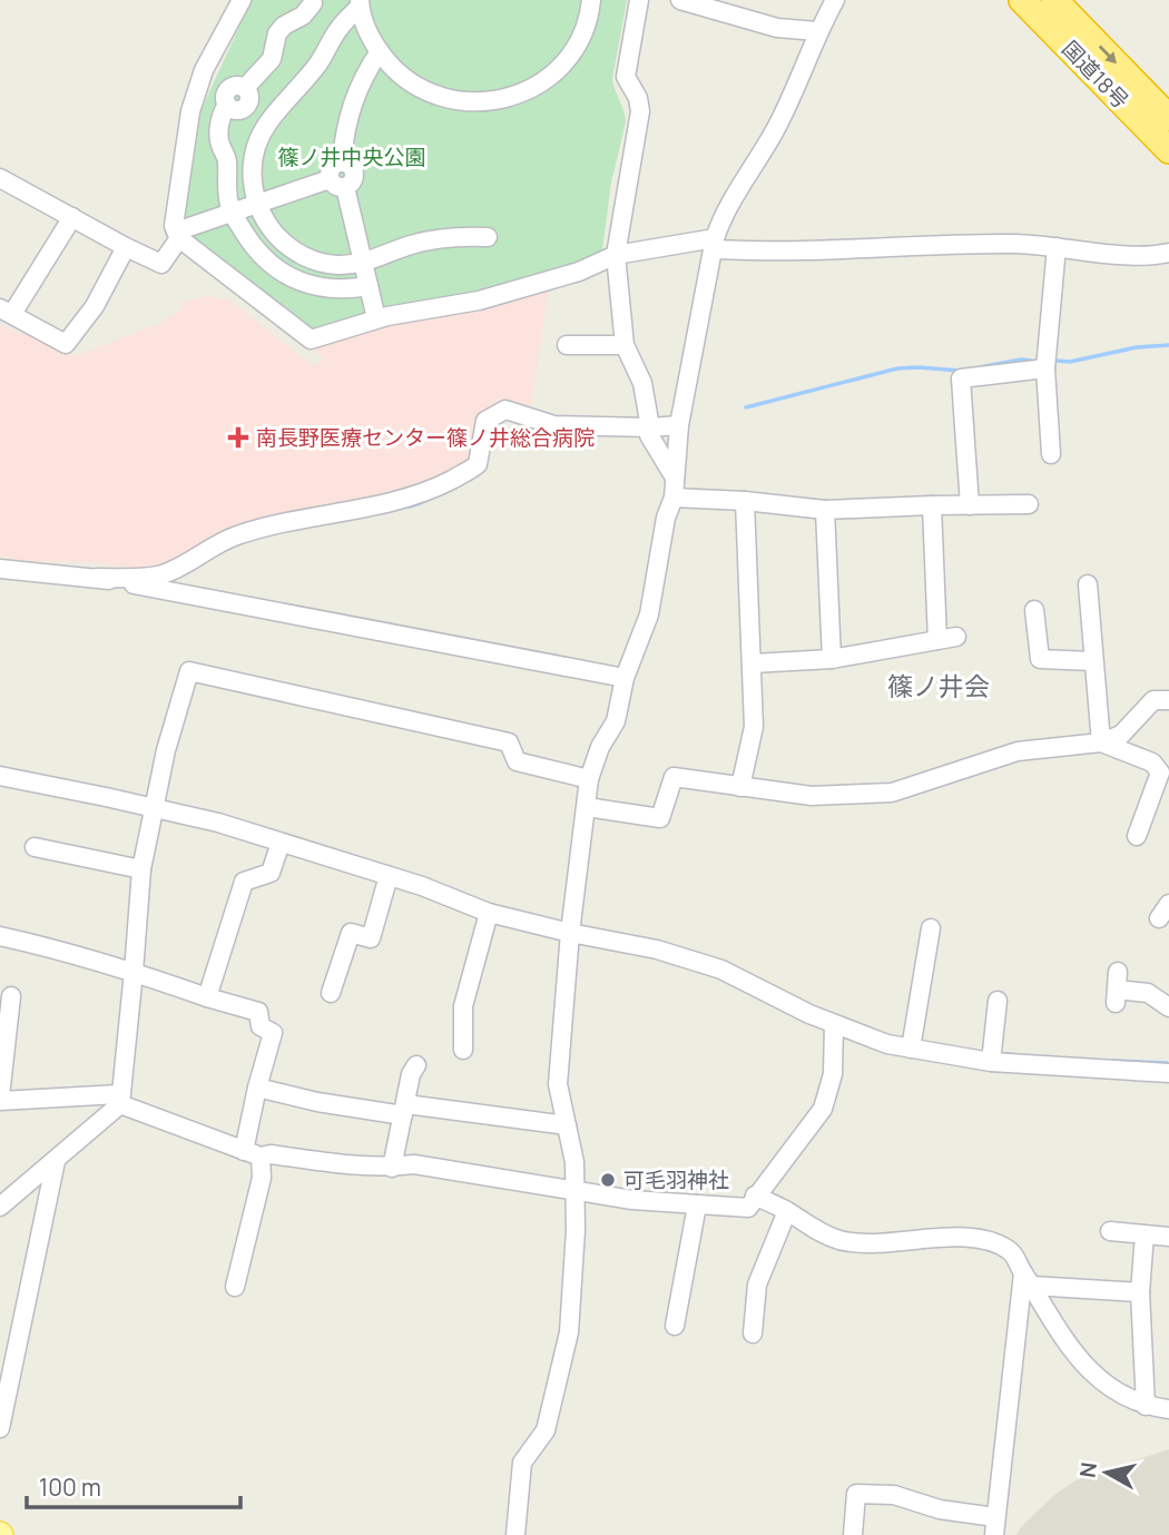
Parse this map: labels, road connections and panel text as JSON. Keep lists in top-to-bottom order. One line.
{"streets":{"highway":["国道18号"]},"districts":["篠ノ井会"],"parks":["篠ノ井中央公園"],"places":{"health":["南長野医療センター篠ノ井総合病院"],"other":["可毛羽神社"]},"scale_bar":"100 m","north":"left"}
